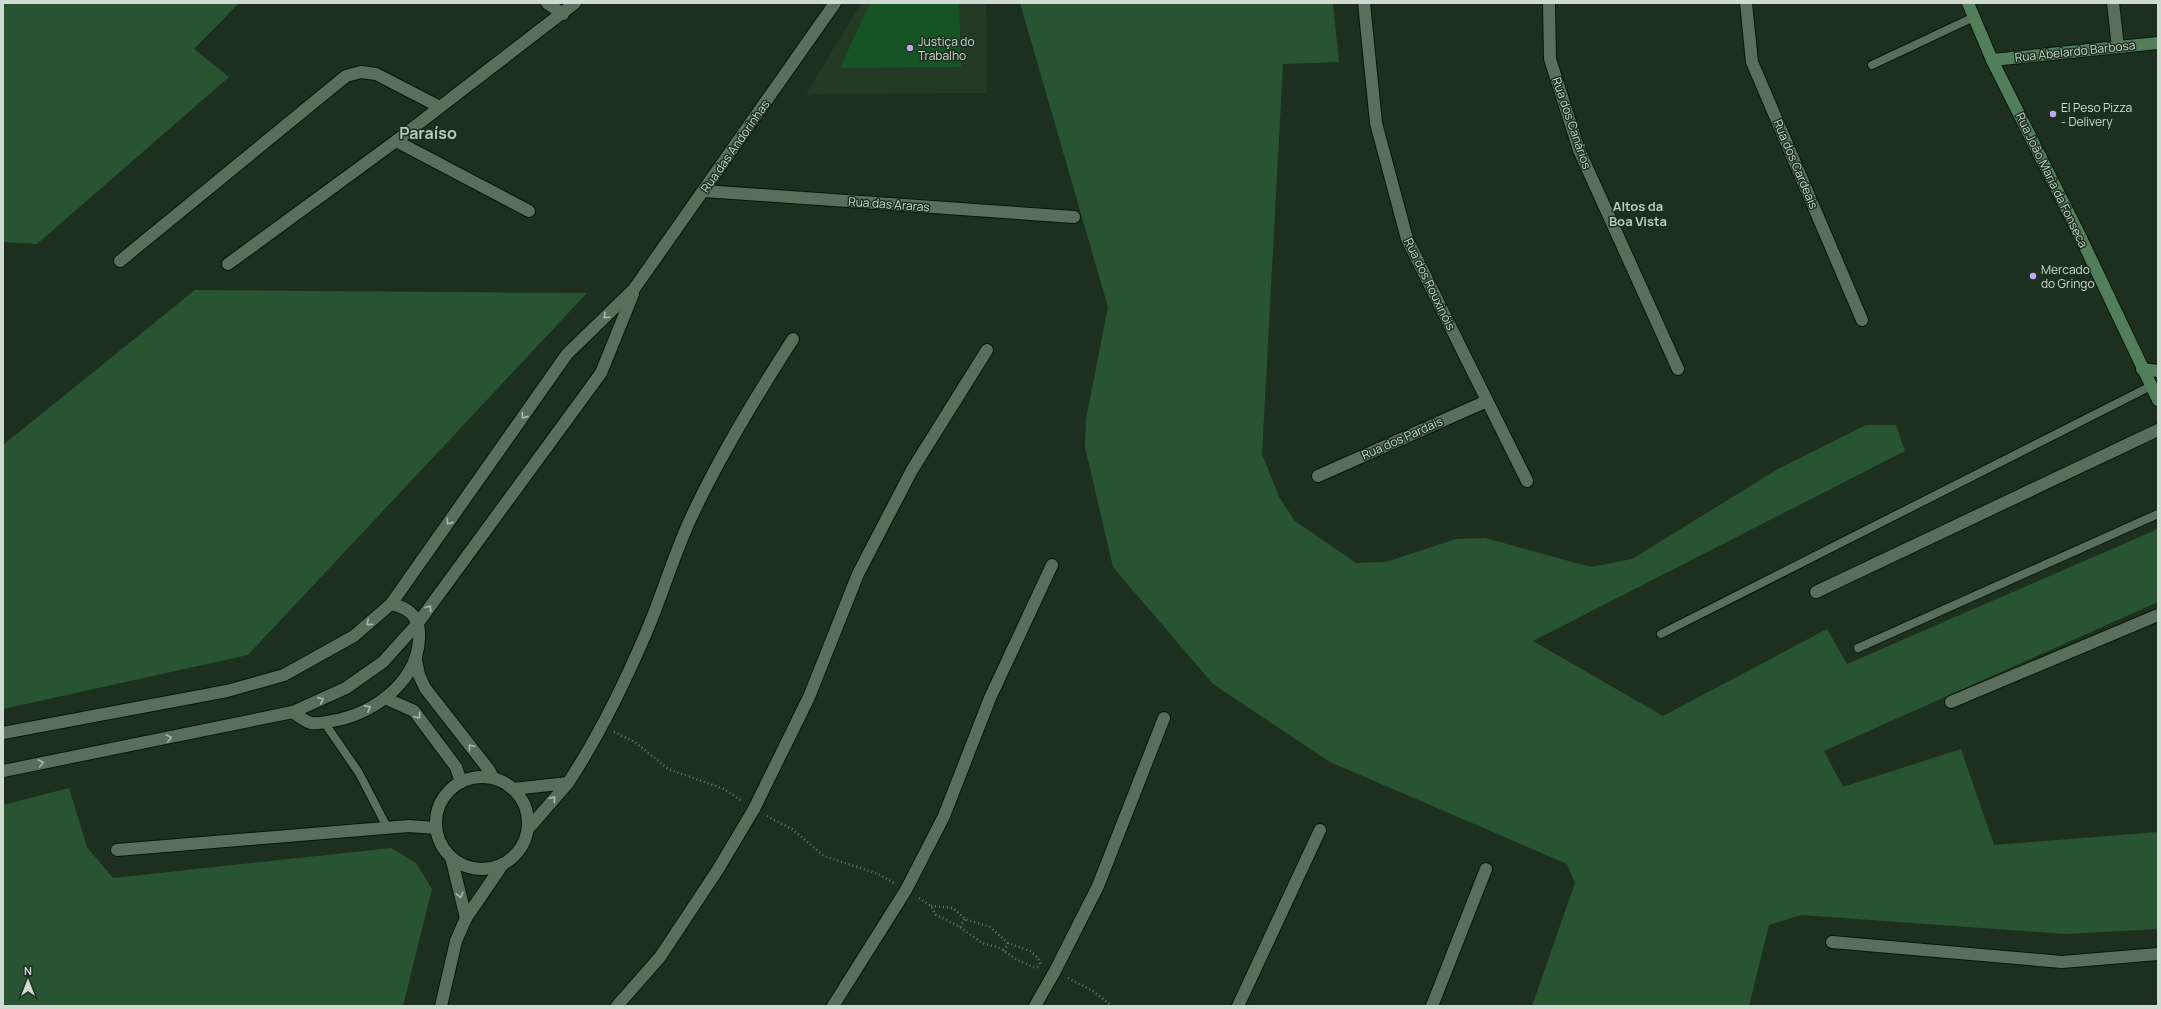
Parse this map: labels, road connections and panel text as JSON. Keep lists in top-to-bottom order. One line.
{"streets":{"main road":["Rua Abelardo Barbosa","Rua João Maria da Fonseca"],"street":["Rua dos Canários","Rua das Andorinhas","Rua dos Cardeais","Rua das Araras","Rua dos Rouxinóis","Rua dos Pardais"]},"crossings":[["Rua Abelardo Barbosa","Rua João Maria da Fonseca"],["Rua das Andorinhas","Rua das Araras"],["Rua dos Rouxinóis","Rua dos Pardais"]],"districts":["Paraíso","Altos da Boa Vista"],"places":["Justiça do Trabalho","El Peso Pizza - Delivery","Mercado do Gringo"],"north":"top"}
